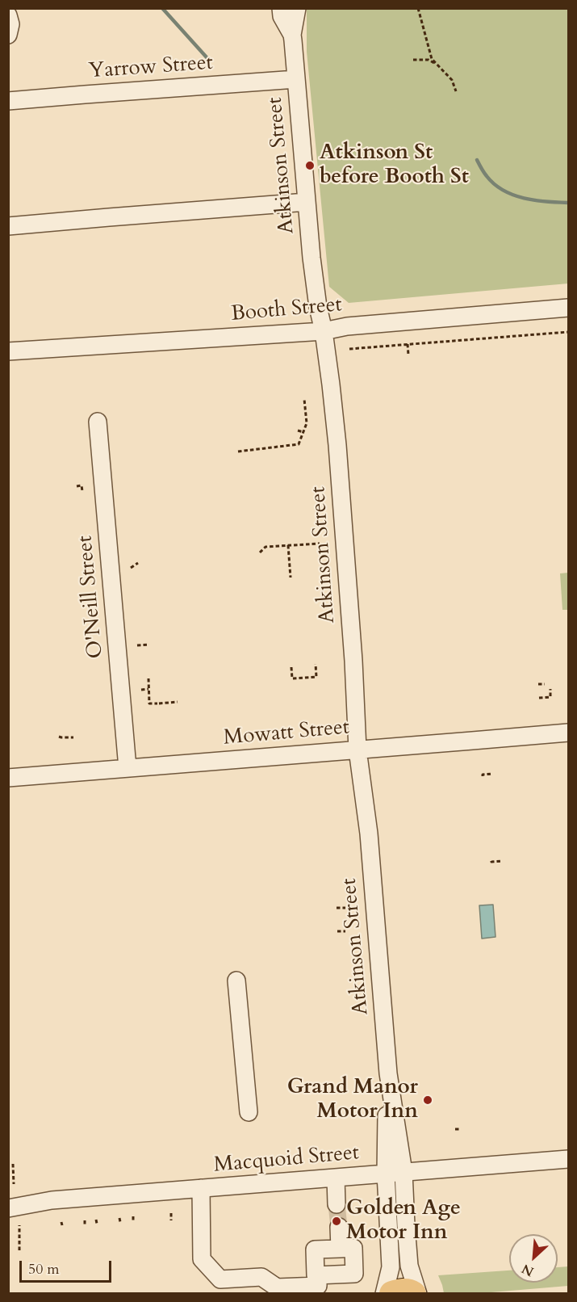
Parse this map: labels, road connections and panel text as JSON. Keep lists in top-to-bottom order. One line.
{"streets":{"street":["Yarrow Street","Atkinson Street","Booth Street","O'Neill Street","Mowatt Street","Macquoid Street"]},"crossings":[["Yarrow Street","Atkinson Street"],["Atkinson Street","Booth Street"],["Atkinson Street","Mowatt Street"],["Atkinson Street","Macquoid Street"],["O'Neill Street","Mowatt Street"]],"places":["Atkinson St before Booth St","Grand Manor Motor Inn","Golden Age Motor Inn"],"scale_bar":"50 m","north":"bottom left"}
